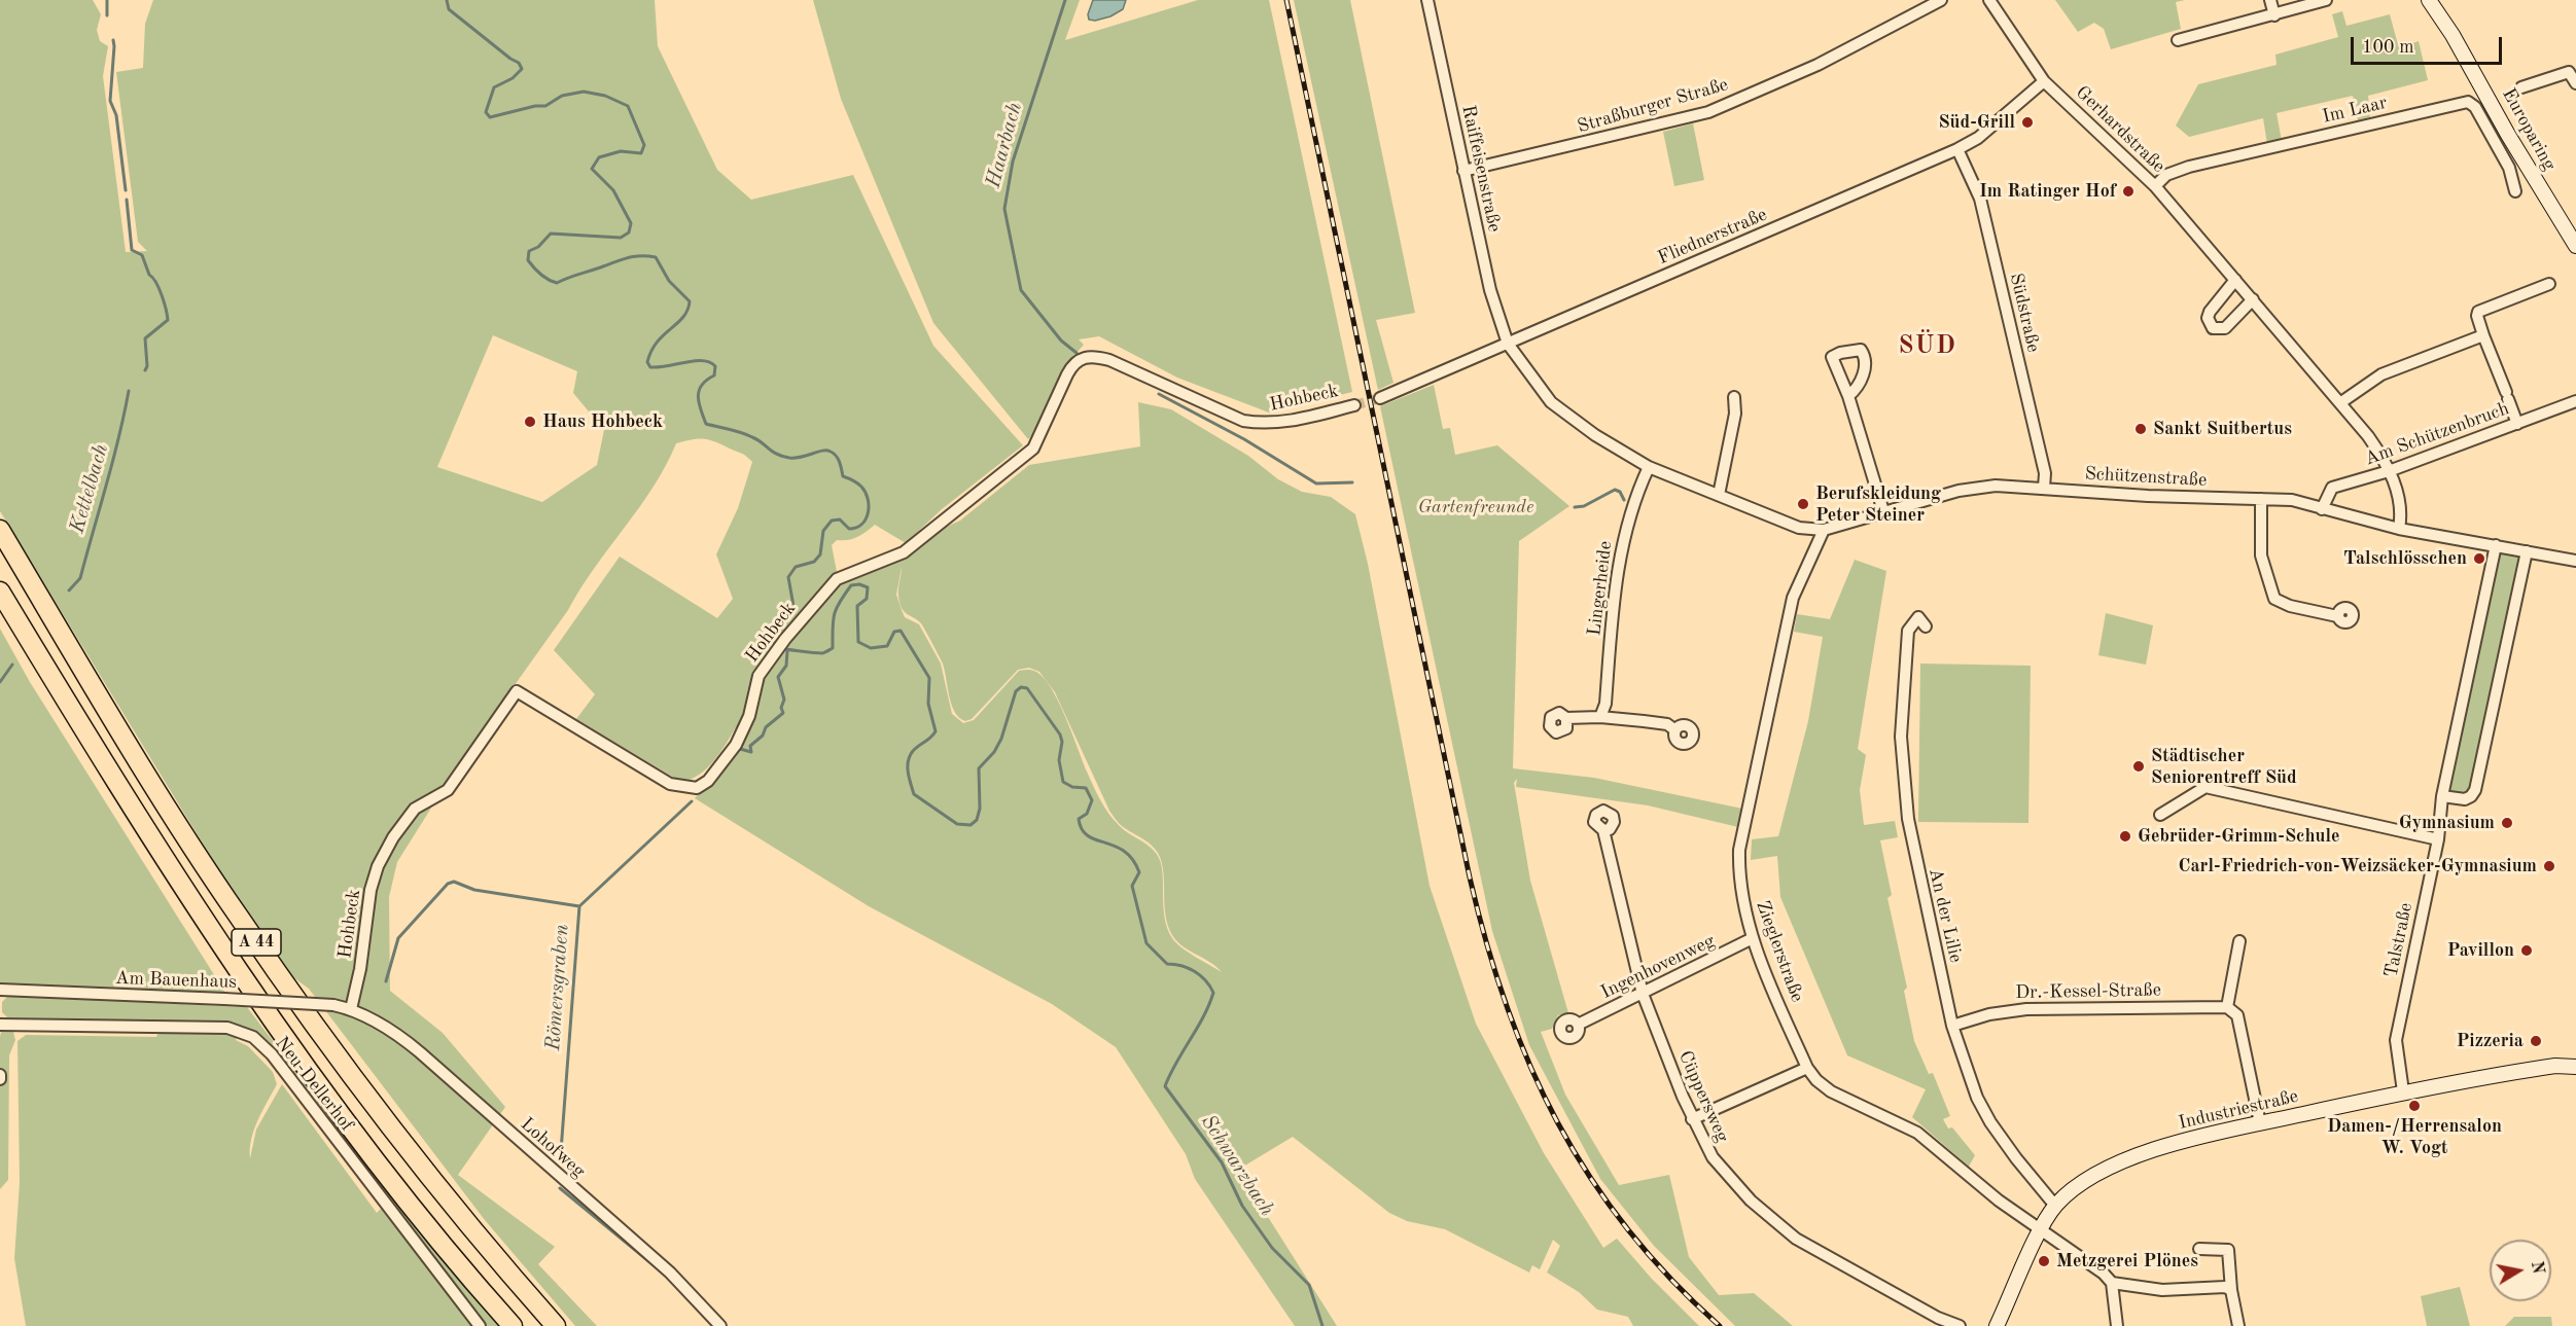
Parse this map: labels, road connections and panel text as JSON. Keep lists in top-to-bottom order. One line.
{"streets":{"highway":["A 44"],"street":["Straßburger Straße","Im Laar","Gerhardstraße","Europaring","Raiffeisenstraße","Fliednerstraße","Südstraße","Hohbeck","Am Schützenbruch","Schützenstraße","Lingerheide","An der Lilie","Talstraße","Zieglerstraße","Ingenhovenweg","Am Bauenhaus","Dr.-Kessel-Straße","Neu-Dellerhof","Cüppersweg","Industriestraße","Lohofweg"]},"crossings":[["Straßburger Straße","Raiffeisenstraße"],["Im Laar","Gerhardstraße"],["Gerhardstraße","Fliednerstraße"],["Gerhardstraße","Am Schützenbruch"],["Gerhardstraße","Schützenstraße"],["Raiffeisenstraße","Fliednerstraße"],["Raiffeisenstraße","Schützenstraße"],["Fliednerstraße","Südstraße"],["Fliednerstraße","Schützenstraße"],["Südstraße","Schützenstraße"],["Hohbeck","Am Bauenhaus"],["Hohbeck","Lohofweg"],["Am Schützenbruch","Schützenstraße"],["Schützenstraße","Lingerheide"],["Schützenstraße","Talstraße"],["Schützenstraße","Zieglerstraße"],["An der Lilie","Dr.-Kessel-Straße"],["An der Lilie","Industriestraße"],["Talstraße","Industriestraße"],["Zieglerstraße","Ingenhovenweg"],["Zieglerstraße","Industriestraße"],["Ingenhovenweg","Cüppersweg"],["Am Bauenhaus","Lohofweg"]],"districts":["SÜD"],"water":["Haarbach","Kettelbach","Römersgraben","Schwarzbach"],"parks":["Gartenfreunde"],"places":["Süd-Grill","Im Ratinger Hof","Haus Hohbeck","Sankt Suitbertus","Berufskleidung Peter Steiner","Talschlösschen","Städtischer Seniorentreff Süd","Gymnasium","Gebrüder-Grimm-Schule","Carl-Friedrich-von-Weizsäcker-Gymnasium","Pavillon","Pizzeria","Damen-/Herrensalon W. Vogt","Metzgerei Plönes"],"scale_bar":"100 m","north":"right"}
